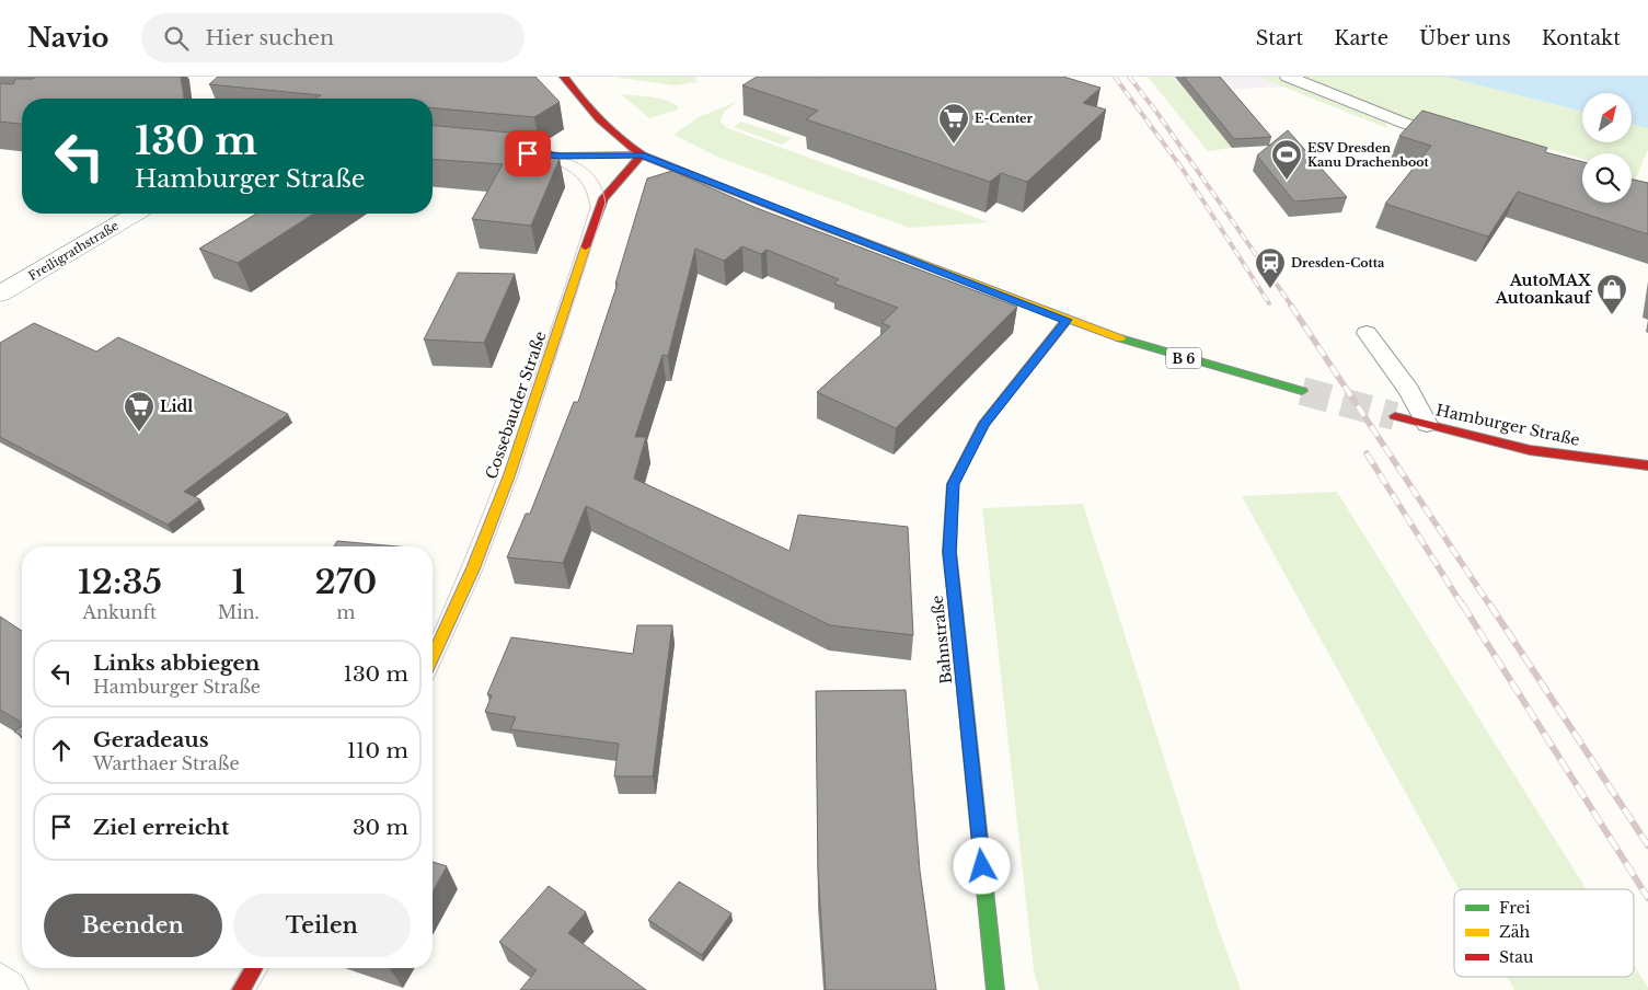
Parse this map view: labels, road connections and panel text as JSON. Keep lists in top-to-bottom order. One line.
{"streets":{"main road":["B 6","Cossebauder Straße","Hamburger Straße","Bahnstraße"],"street":["Freiligrathstraße"]},"crossings":[["B 6","Cossebauder Straße"],["B 6","Bahnstraße"]],"places":{"supermarket":["E-Center","Lidl"],"sports":["ESV Dresden Kanu Drachenboot"],"station":["Dresden-Cotta"],"shop":["AutoMAX Autoankauf"]},"legend":["Frei","Zäh","Stau"],"north":"top right","page":{"header":"Navio","search":"Hier suchen","nav":["Start","Karte","Über uns","Kontakt"],"turn":["130 m","Hamburger Straße"],"eta":["12:35","Ankunft","1","Min.","270","m"],"list":[{"name":"Links abbiegen","note":"Hamburger Straße","value":"130 m"},{"name":"Geradeaus","note":"Warthaer Straße","value":"110 m"},{"name":"Ziel erreicht","value":"30 m"}],"buttons":["Beenden","Teilen"]}}
